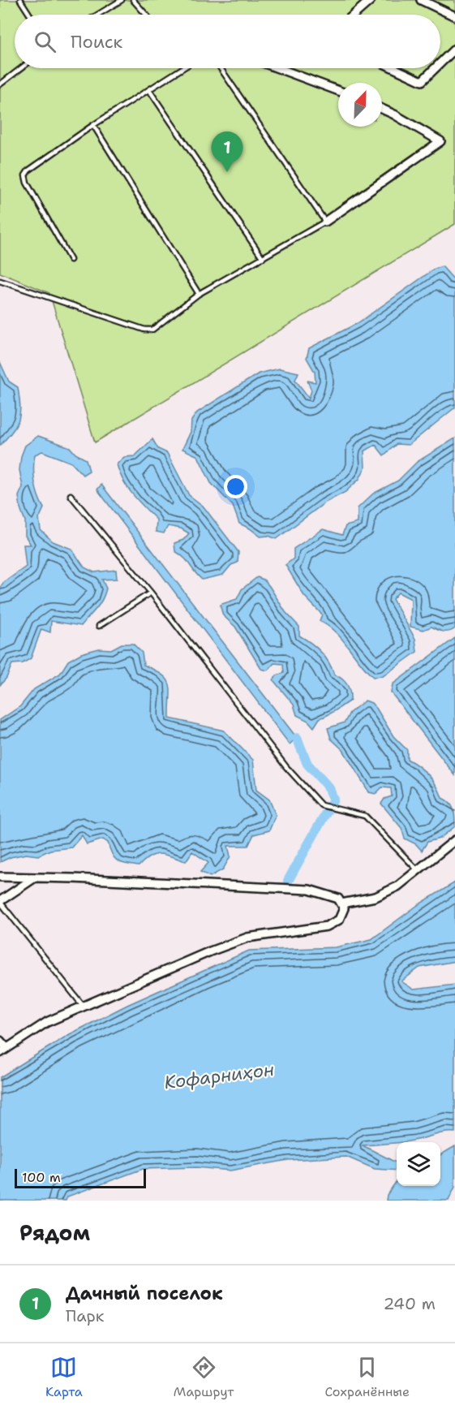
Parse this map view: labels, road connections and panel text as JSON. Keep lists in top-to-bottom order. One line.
{"water":["Кофарниҳон"],"scale_bar":"100 m","north":"top right","page":{"search":"Поиск","pins":"1","scale":"100 m","heading":"Рядом","list":[{"mark":"1","name":"Дачный поселок","note":"Парк","value":"240 m"}],"nav":["Карта","Маршрут","Сохранённые"]}}
